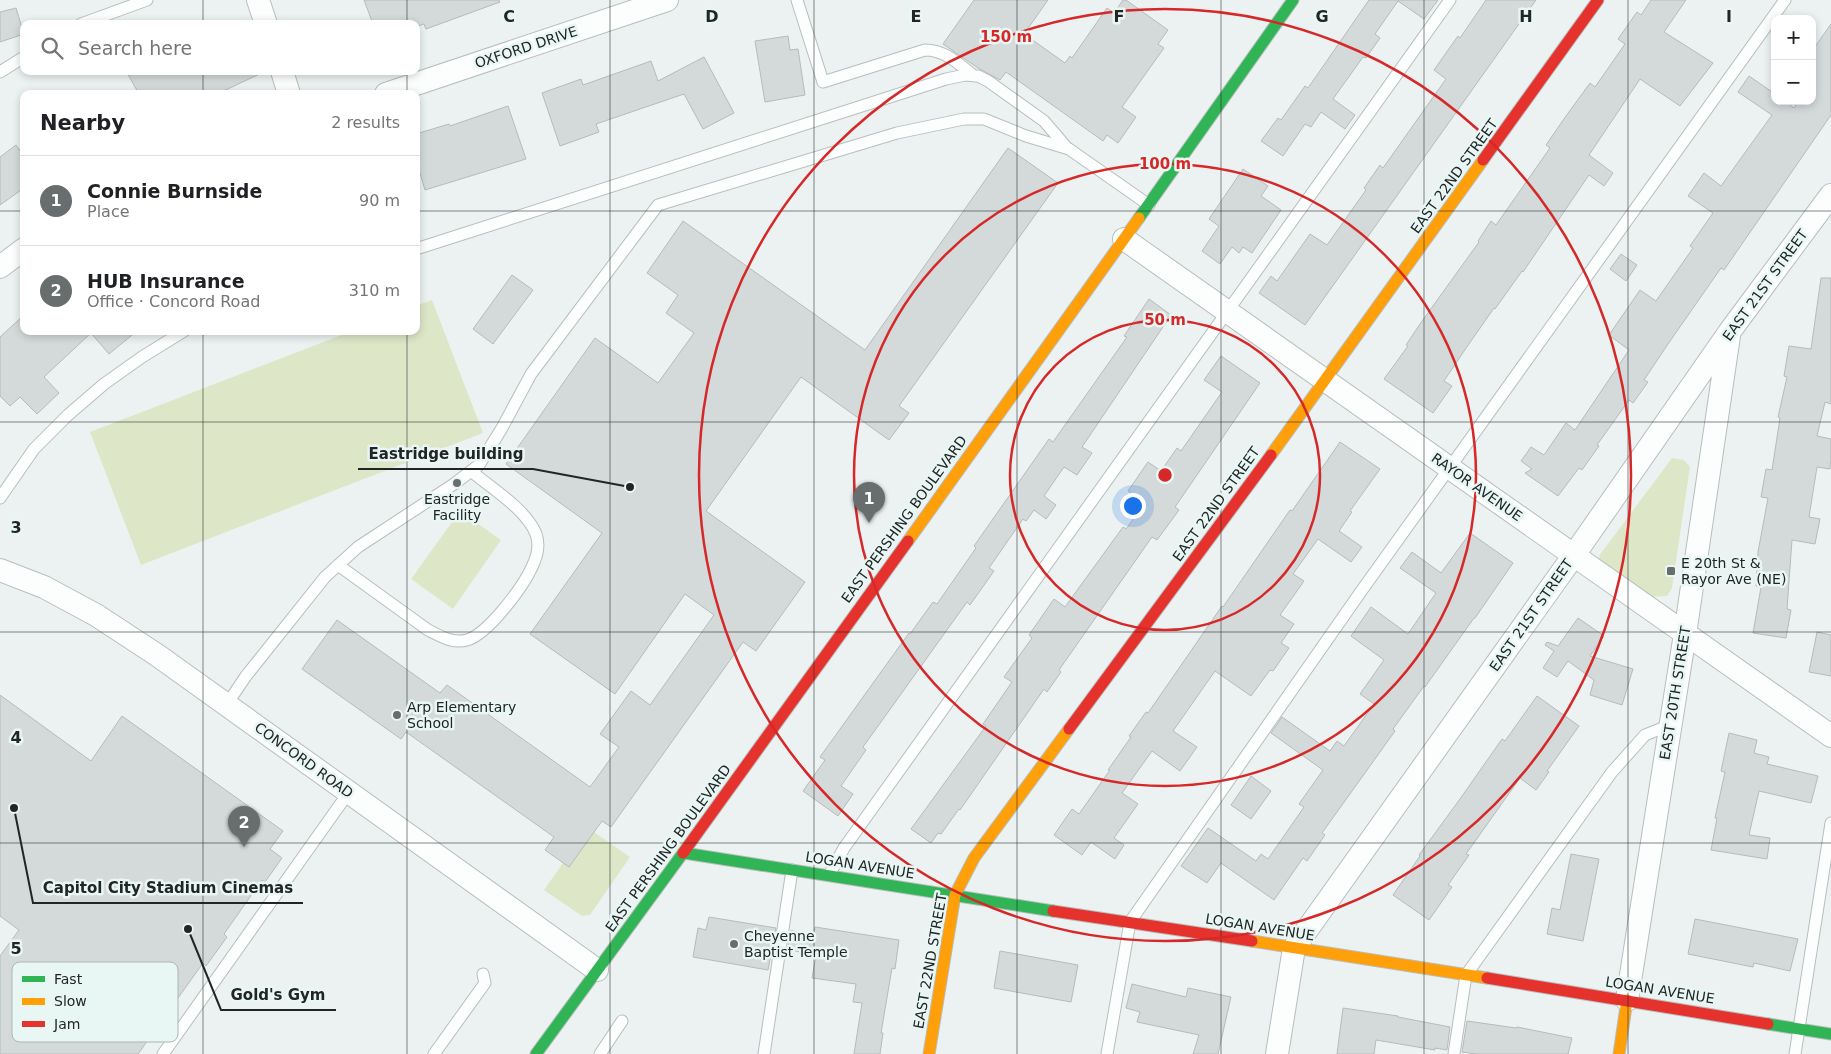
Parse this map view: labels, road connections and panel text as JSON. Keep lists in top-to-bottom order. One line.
{"streets":{"main road":["EAST 22ND STREET","EAST PERSHING BOULEVARD","EAST 20TH STREET","LOGAN AVENUE"],"street":["OXFORD DRIVE","EAST 21ST STREET","RAYOR AVENUE","CONCORD ROAD"]},"crossings":[["EAST 22ND STREET","RAYOR AVENUE"],["EAST 22ND STREET","LOGAN AVENUE"],["EAST 21ST STREET","RAYOR AVENUE"],["EAST 21ST STREET","EAST 20TH STREET"],["EAST 21ST STREET","LOGAN AVENUE"],["RAYOR AVENUE","EAST PERSHING BOULEVARD"],["RAYOR AVENUE","EAST 20TH STREET"],["EAST PERSHING BOULEVARD","CONCORD ROAD"],["EAST PERSHING BOULEVARD","LOGAN AVENUE"],["EAST 20TH STREET","LOGAN AVENUE"]],"places":{"other":["Eastridge Facility","Eastridge building","Arp Elementary School","Capitol City Stadium Cinemas","Gold's Gym","Cheyenne Baptist Temple"],"transit":["E 20th St & Rayor Ave (NE)"]},"legend":["Fast","Slow","Jam"],"page":{"map_buttons":["+","−"],"search":"Search here","heading":["Nearby","2 results"],"list":[{"mark":"1","name":"Connie Burnside","note":"Place","value":"90 m"},{"mark":"2","name":"HUB Insurance","note":"Office · Concord Road","value":"310 m"}],"pins":["1","2"]},"grid":{"columns":["C","D","E","F","G","H","I"],"rows":["3","4","5"]},"rings":["150 m","100 m","50 m"]}
